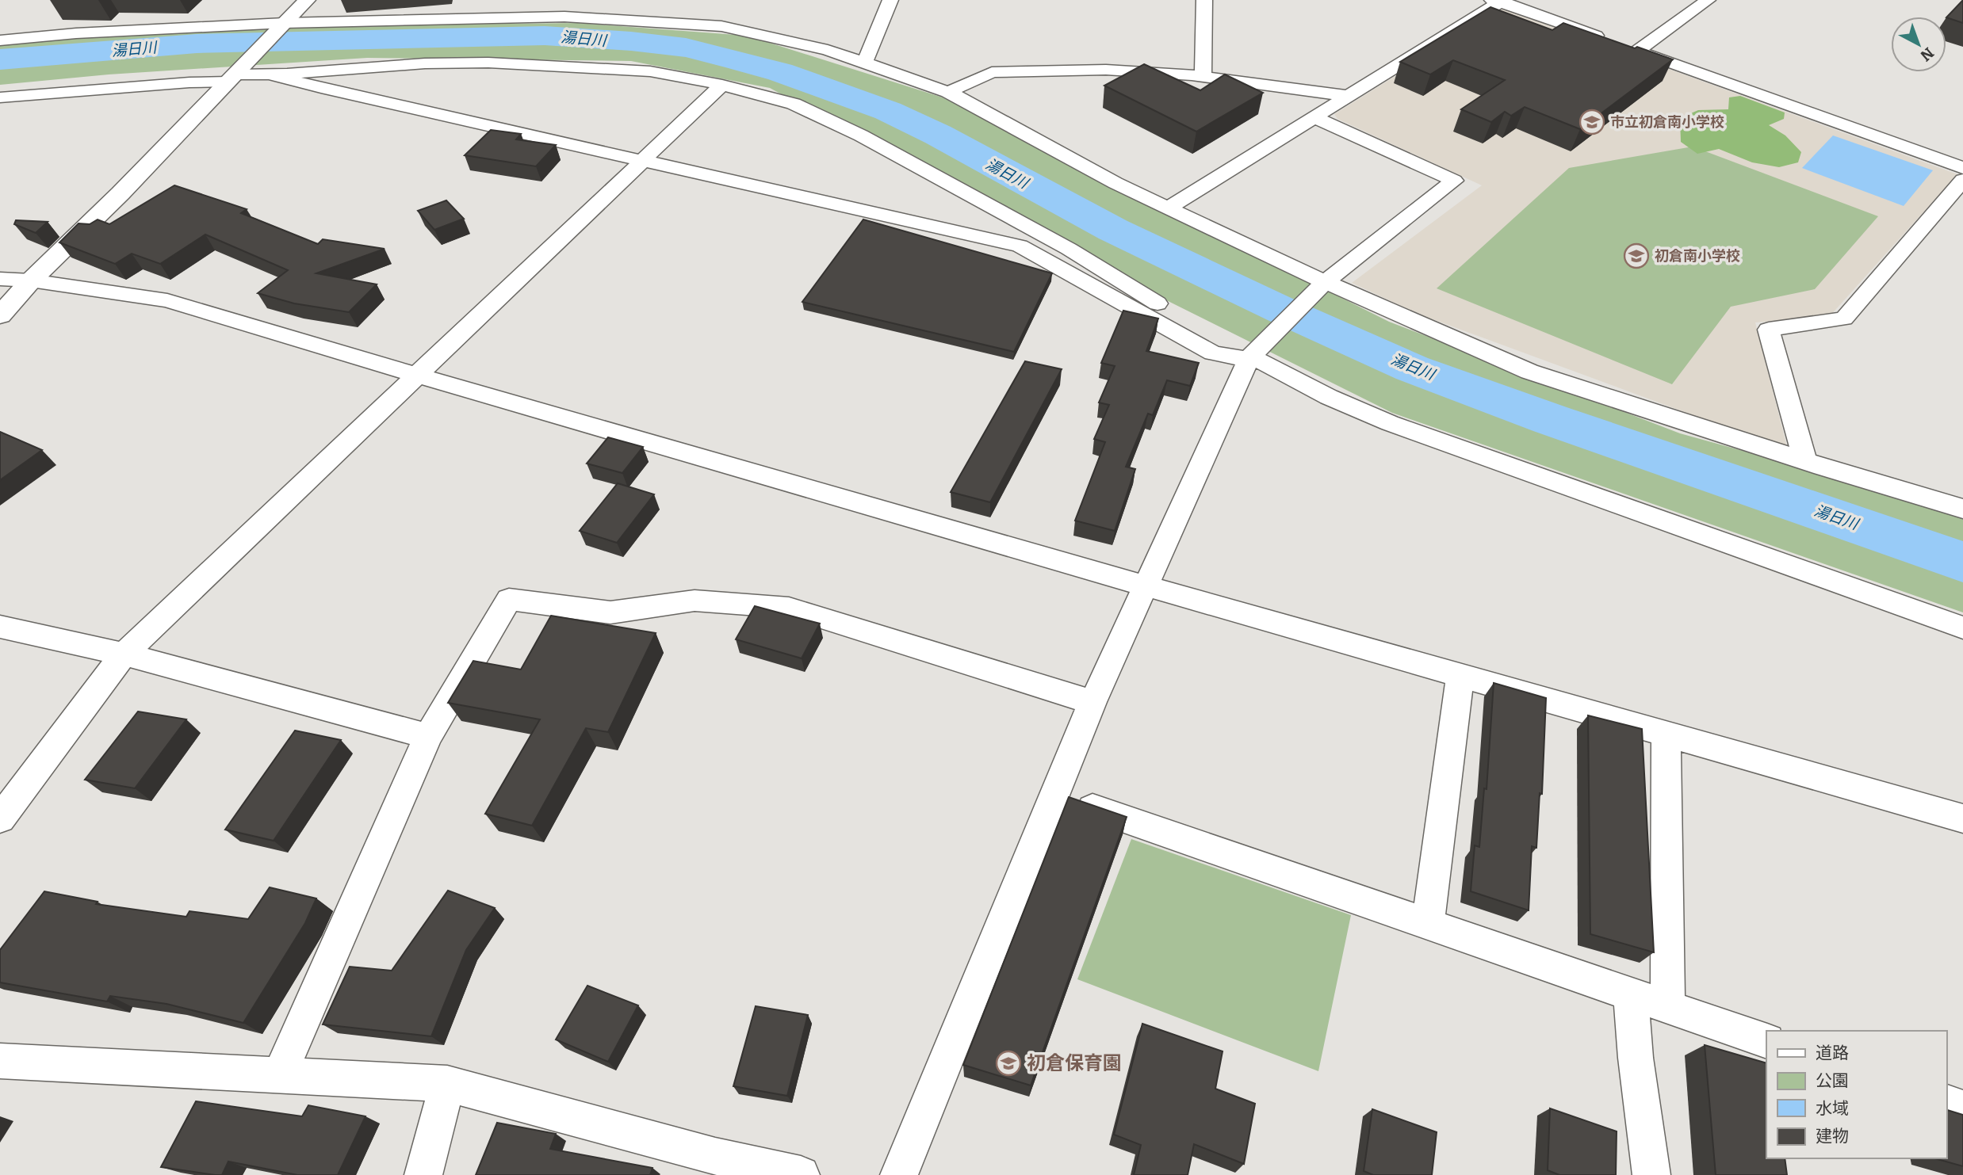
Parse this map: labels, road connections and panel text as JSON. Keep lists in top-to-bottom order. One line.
{"water":["湯日川"],"places":{"school or university":["市立初倉南小学校","初倉南小学校","初倉保育園"]},"legend":["道路","公園","水域","建物"],"north":"bottom right"}
